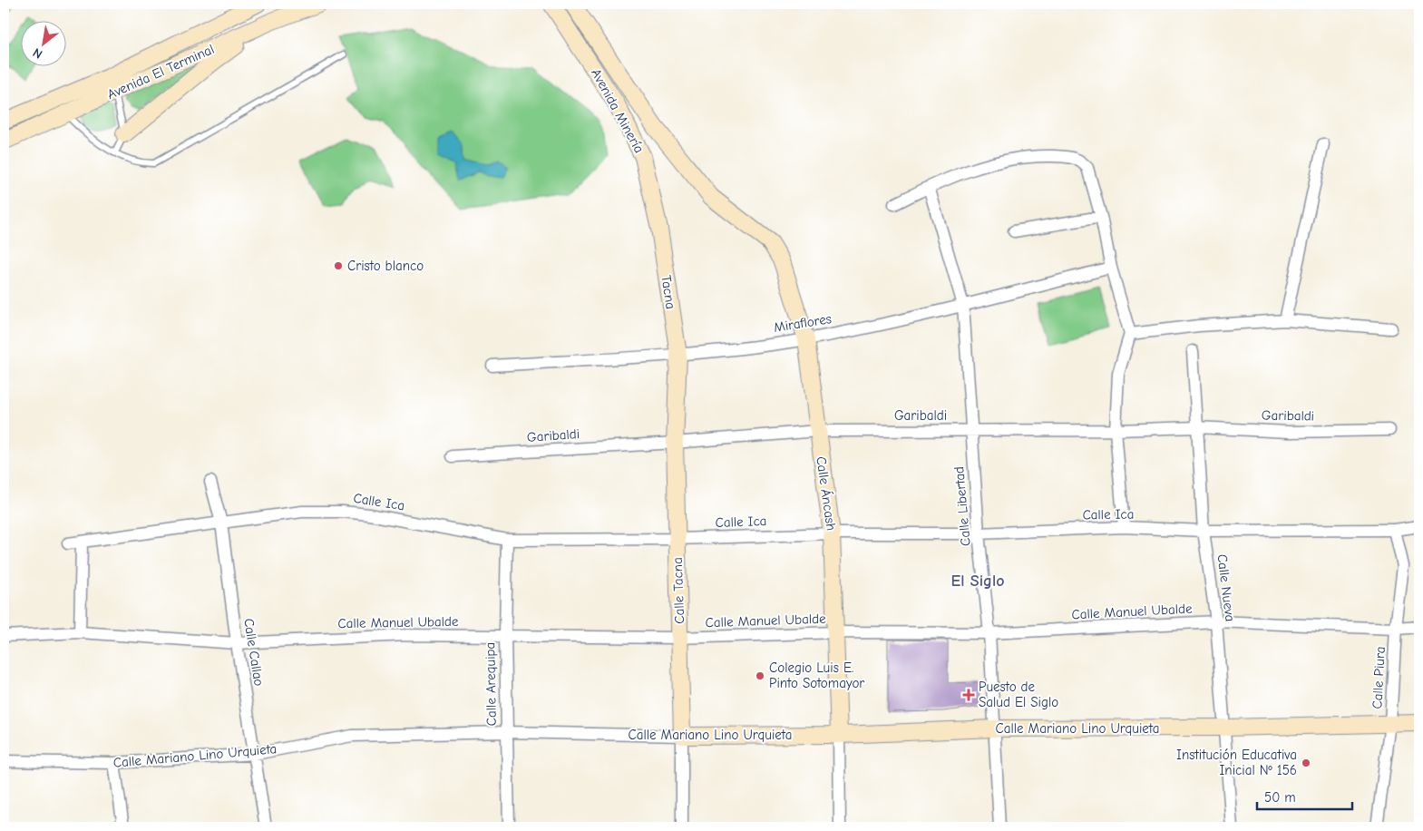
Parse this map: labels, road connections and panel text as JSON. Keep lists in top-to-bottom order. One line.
{"streets":{"main road":["Avenida El Terminal","Avenida Minería","Tacna","Calle Áncash","Calle Tacna","Calle Mariano Lino Urquieta"],"street":["Miraflores","Garibaldi","Calle Ica","Calle Libertad","Calle Nueva","Calle Manuel Ubalde","Calle Callao","Calle Piura","Calle Arequipa"]},"crossings":[["Avenida Minería","Tacna"],["Avenida Minería","Calle Áncash"],["Tacna","Miraflores"],["Tacna","Calle Tacna"],["Miraflores","Calle Áncash"],["Miraflores","Calle Libertad"],["Miraflores","Calle Tacna"],["Garibaldi","Calle Áncash"],["Garibaldi","Calle Libertad"],["Garibaldi","Calle Nueva"],["Garibaldi","Calle Tacna"],["Calle Áncash","Calle Ica"],["Calle Áncash","Calle Manuel Ubalde"],["Calle Áncash","Calle Mariano Lino Urquieta"],["Calle Ica","Calle Libertad"],["Calle Ica","Calle Nueva"],["Calle Ica","Calle Tacna"],["Calle Ica","Calle Callao"],["Calle Ica","Calle Piura"],["Calle Ica","Calle Arequipa"],["Calle Libertad","Calle Manuel Ubalde"],["Calle Libertad","Calle Mariano Lino Urquieta"],["Calle Nueva","Calle Manuel Ubalde"],["Calle Nueva","Calle Mariano Lino Urquieta"],["Calle Tacna","Calle Manuel Ubalde"],["Calle Tacna","Calle Mariano Lino Urquieta"],["Calle Manuel Ubalde","Calle Callao"],["Calle Manuel Ubalde","Calle Piura"],["Calle Manuel Ubalde","Calle Arequipa"],["Calle Callao","Calle Mariano Lino Urquieta"],["Calle Piura","Calle Mariano Lino Urquieta"],["Calle Arequipa","Calle Mariano Lino Urquieta"]],"districts":["El Siglo"],"places":{"other":["Cristo blanco","Colegio Luis E. Pinto Sotomayor","Institución Educativa Inicial Nº 156"],"health":["Puesto de Salud El Siglo"]},"scale_bar":"50 m","north":"bottom left"}
